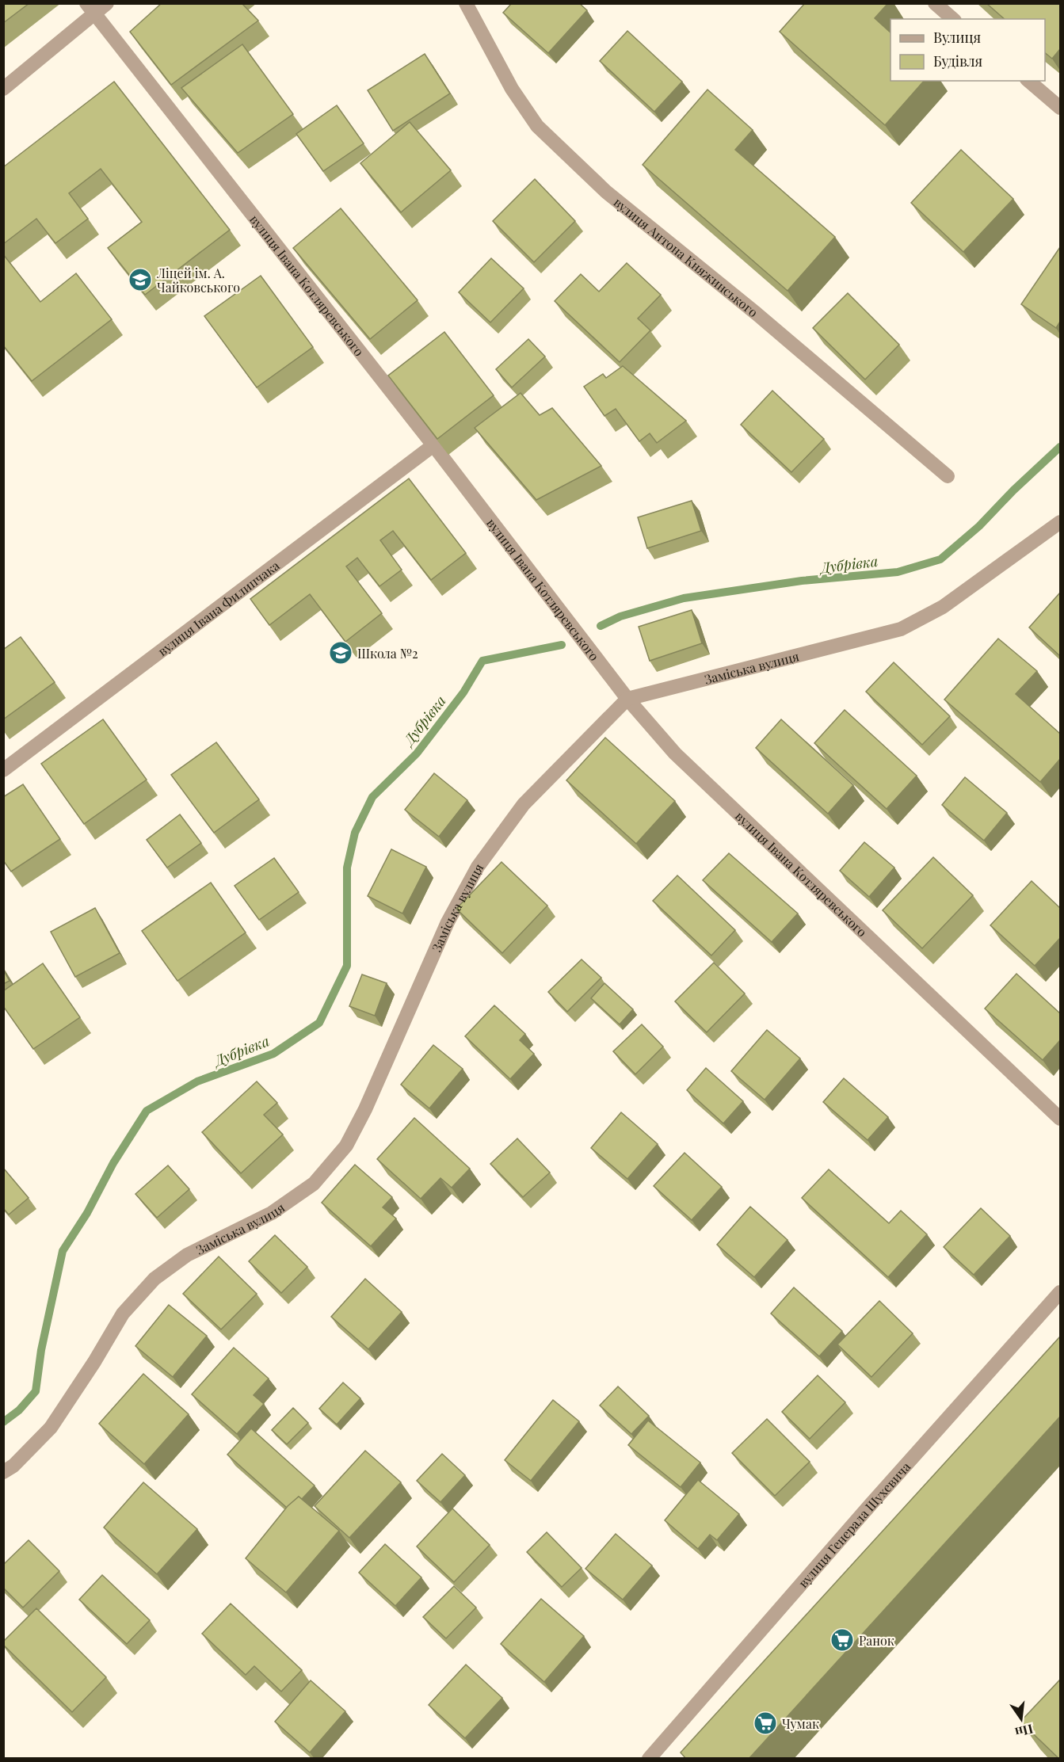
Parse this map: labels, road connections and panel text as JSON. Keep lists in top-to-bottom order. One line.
{"streets":{"street":["вулиця Антона Княжинського","вулиця Івана Котляревського","вулиця Івана Филипчака","Заміська вулиця","вулиця Генерала Шухевича"]},"crossings":[["вулиця Івана Котляревського","вулиця Івана Филипчака"],["вулиця Івана Котляревського","Заміська вулиця"]],"water":["Дубрівка"],"places":{"school or university":["Ліцей ім. А. Чайковського","Школа №2"],"supermarket":["Ранок","Чумак"]},"legend":["Вулиця","Будівля"],"north":"bottom"}
